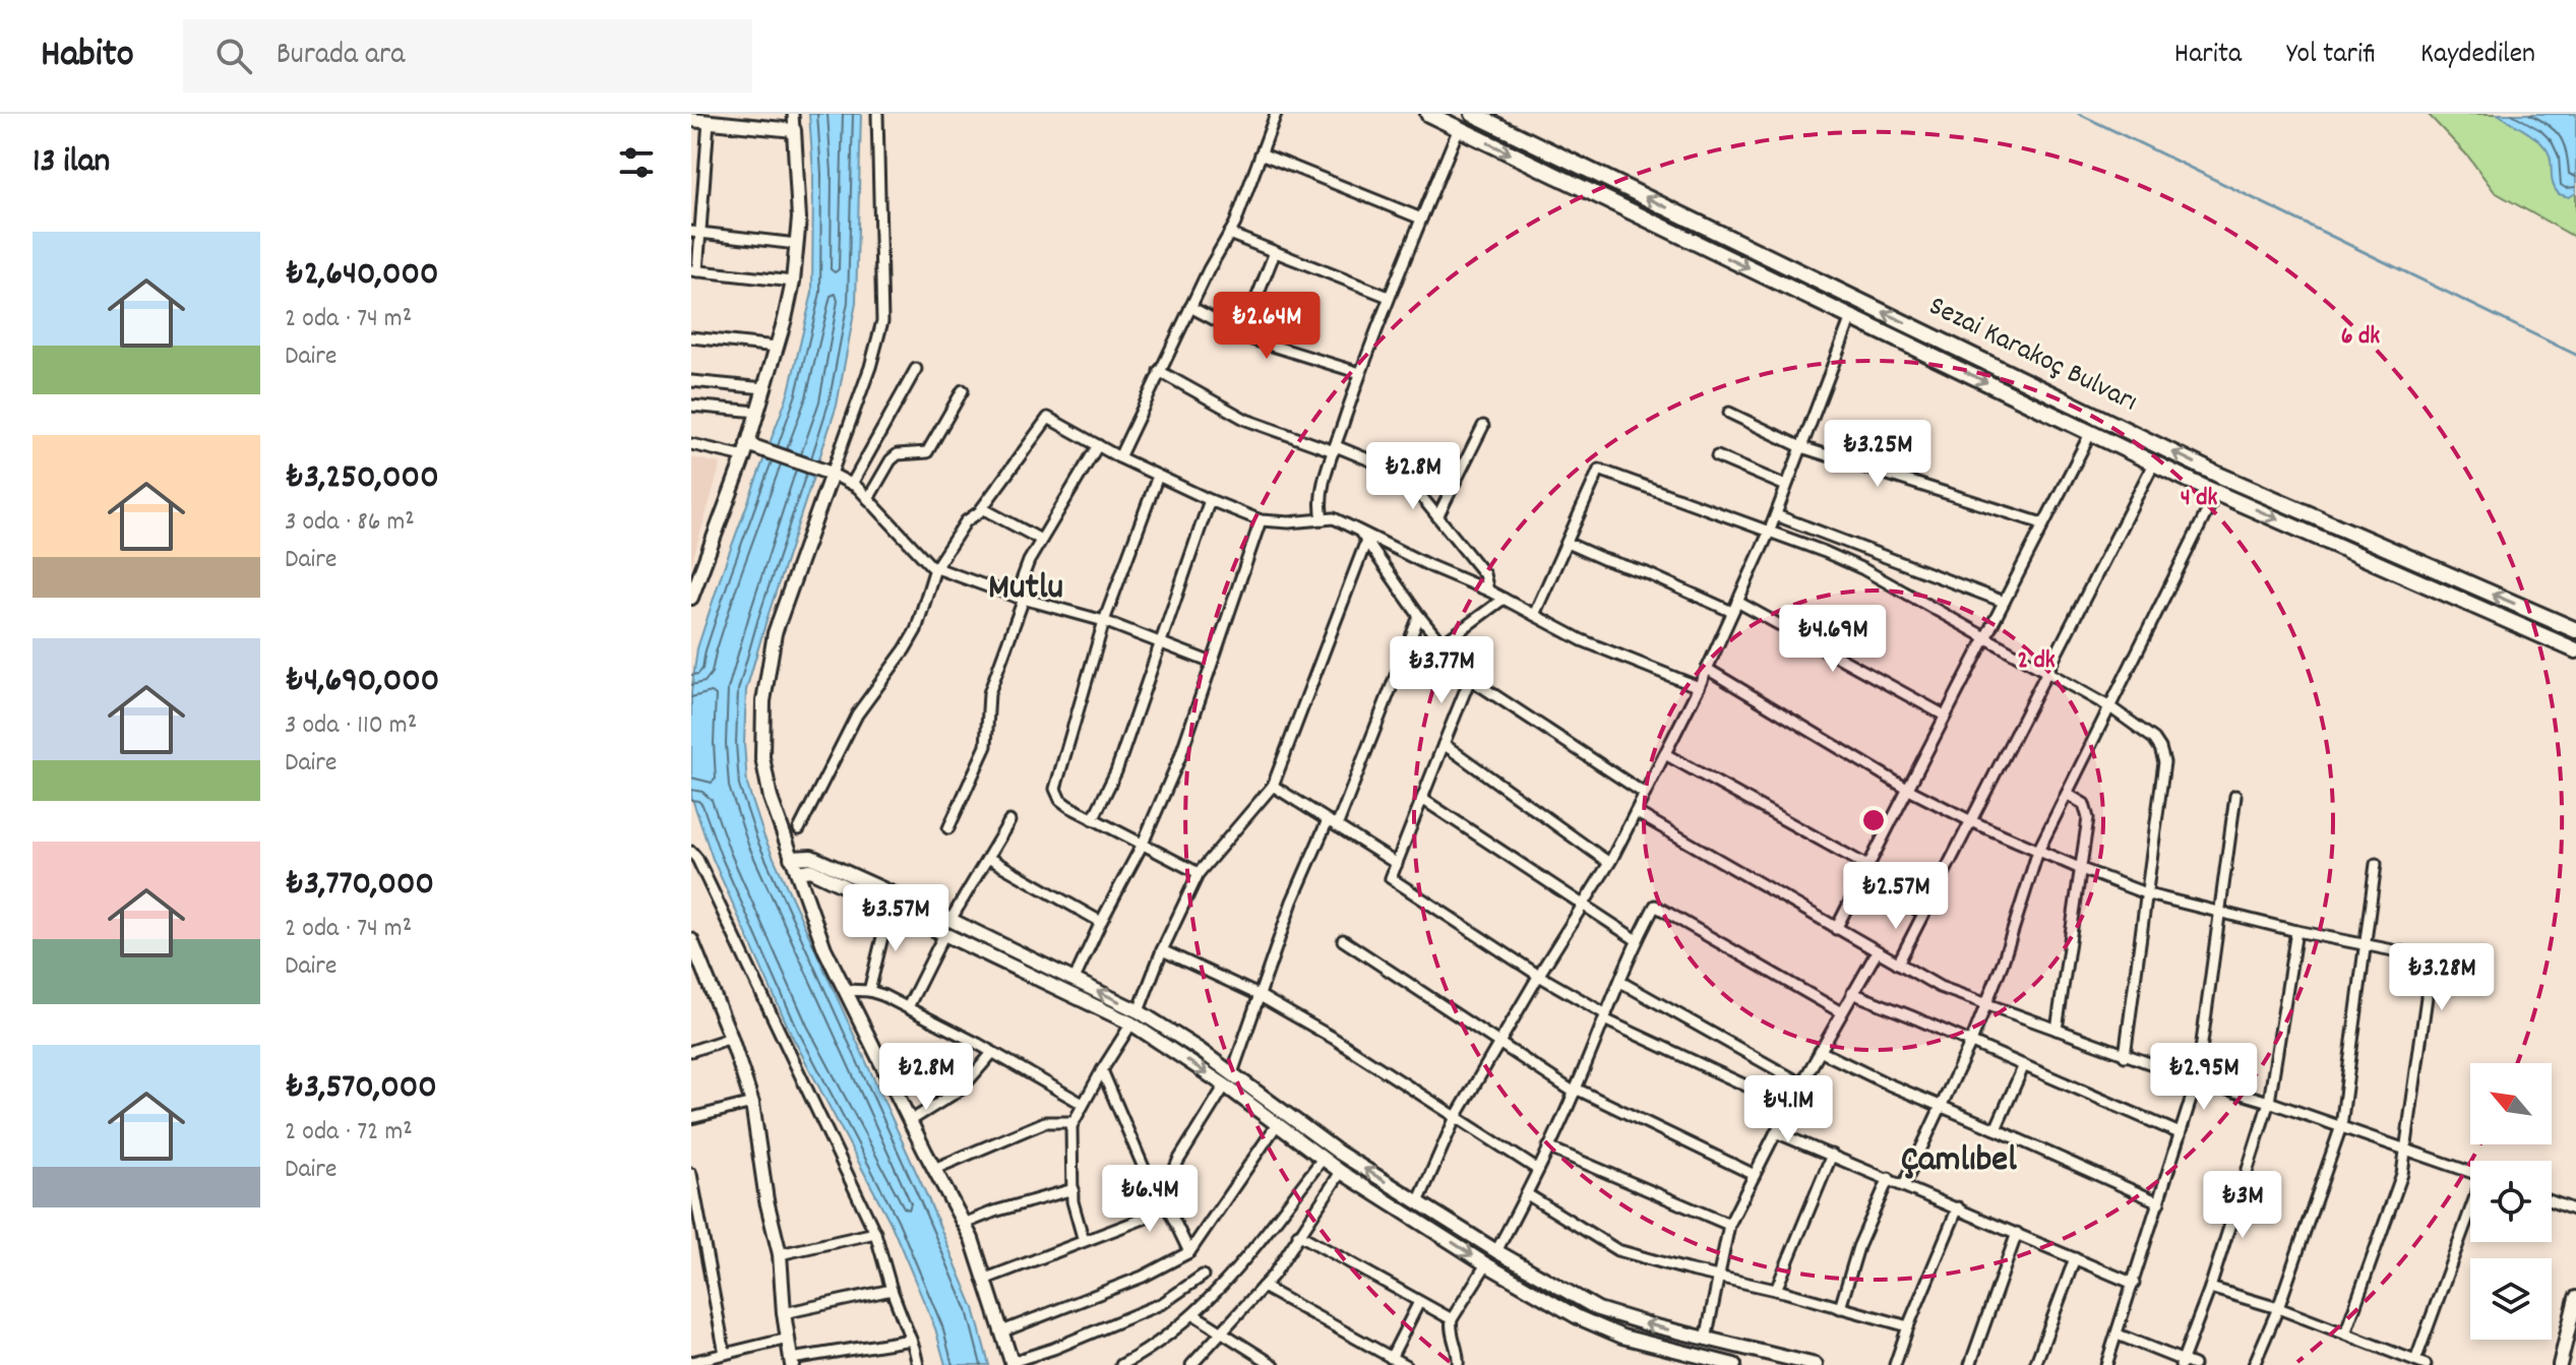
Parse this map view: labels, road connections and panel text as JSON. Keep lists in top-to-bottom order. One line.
{"streets":{"main road":["Sezai Karakoç Bulvarı"]},"districts":["Mutlu","Çamlıbel"],"north":"top left","page":{"header":"Habito","search":"Burada ara","nav":["Harita","Yol tarifi","Kaydedilen"],"heading":"13 ilan","list":[{"name":"₺2,640,000","note":"2 oda · 74 m² · Daire"},{"name":"₺3,250,000","note":"3 oda · 86 m² · Daire"},{"name":"₺4,690,000","note":"3 oda · 110 m² · Daire"},{"name":"₺3,770,000","note":"2 oda · 74 m² · Daire"},{"name":"₺3,570,000","note":"2 oda · 72 m² · Daire"}],"price":["₺2.64M","₺3.25M","₺2.8M","₺4.69M","₺3.77M","₺2.57M","₺3.57M","₺3.28M","₺2.8M","₺2.95M","₺4.1M","₺6.4M","₺3M"]},"rings":["6 dk","4 dk","2 dk"]}
